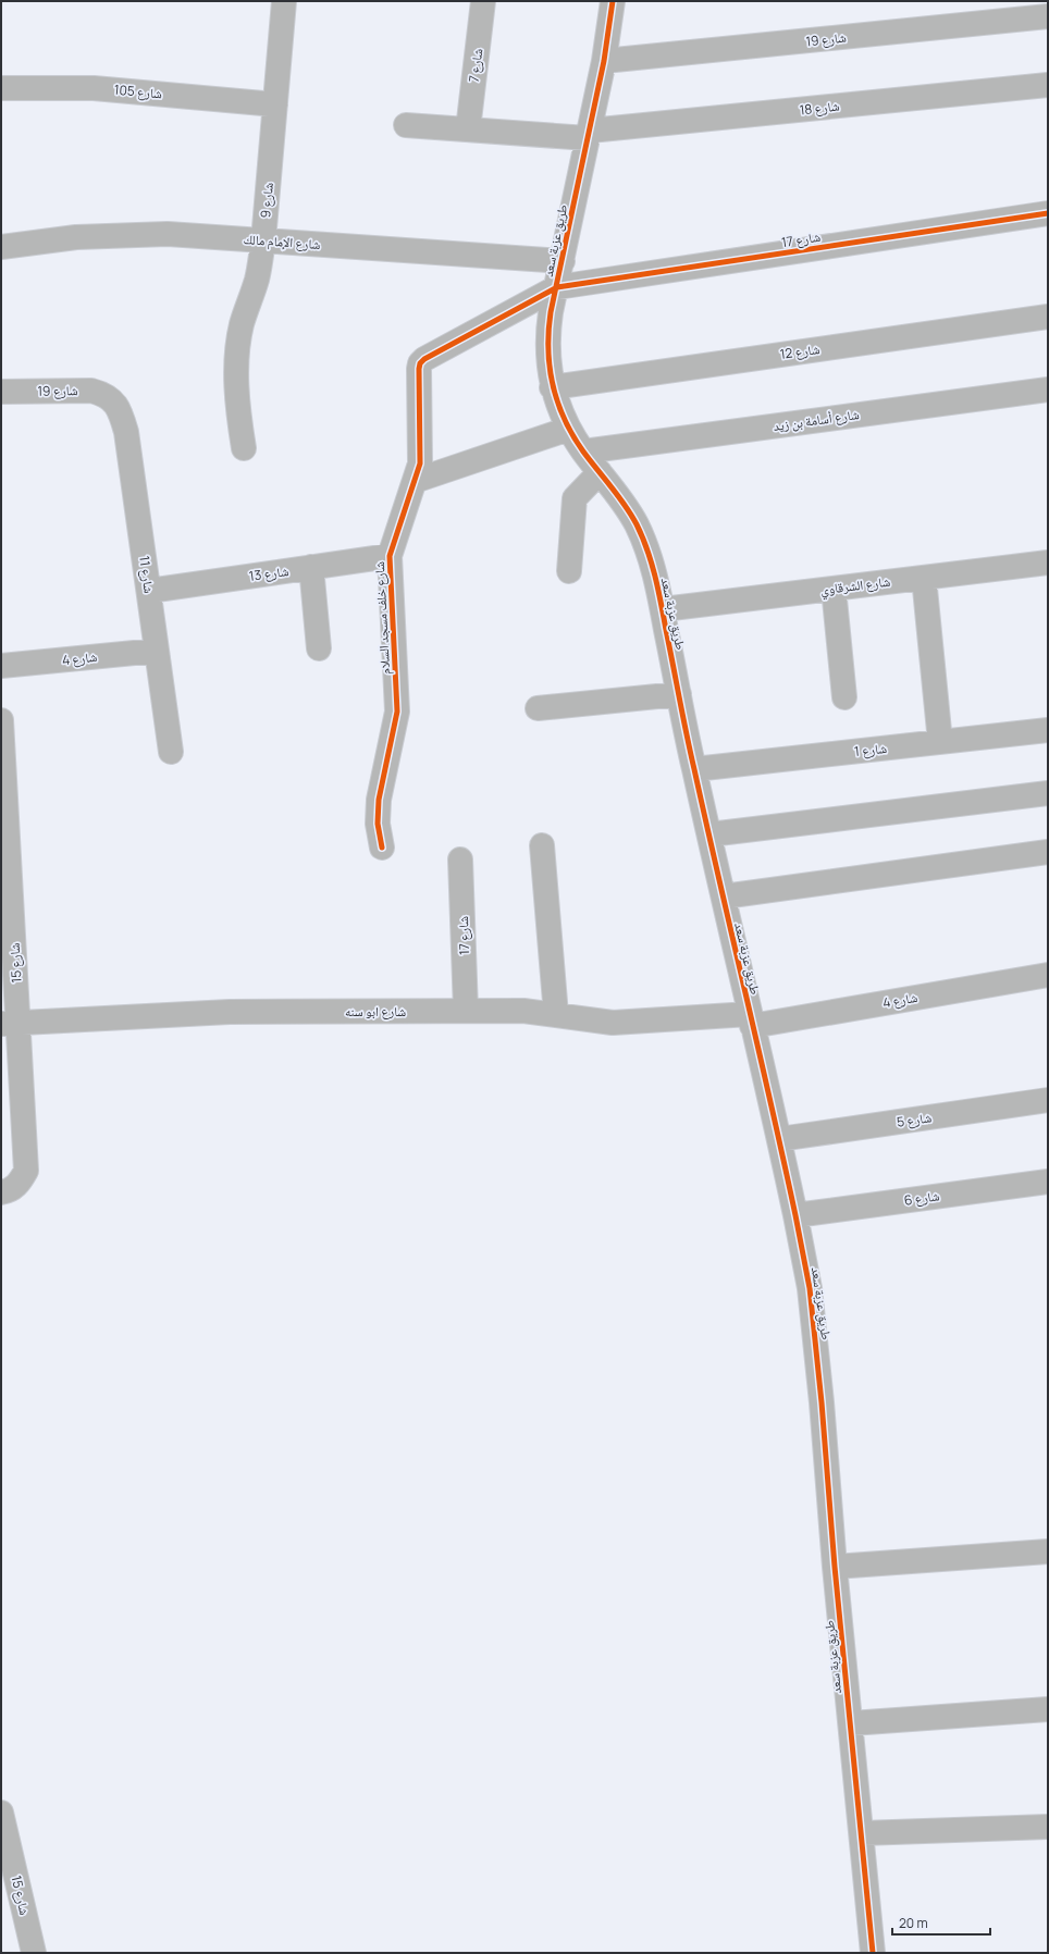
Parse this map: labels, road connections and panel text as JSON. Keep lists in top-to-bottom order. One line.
{"streets":{"street":["شارع 19","شارع 7","شارع 105","شارع 18","شارع 9","شارع 17","طريق عزبة سعد","شارع الإمام مالك","شارع 12","شارع أسامة بن زيد","شارع 13","شارع 11","شارع الشرقاوي","شارع خلف مسجد السلام","شارع 4","شارع 1","شارع 15","شارع ابو سنه","شارع 5","شارع 6"]},"crossings":[["شارع 19","طريق عزبة سعد"],["شارع 19","شارع 11"],["شارع 7","شارع 18"],["شارع 105","شارع 9"],["شارع 18","طريق عزبة سعد"],["شارع 9","شارع الإمام مالك"],["شارع 17","طريق عزبة سعد"],["شارع 17","شارع خلف مسجد السلام"],["شارع 17","شارع ابو سنه"],["طريق عزبة سعد","شارع الإمام مالك"],["طريق عزبة سعد","شارع 12"],["طريق عزبة سعد","شارع أسامة بن زيد"],["طريق عزبة سعد","شارع الشرقاوي"],["طريق عزبة سعد","شارع خلف مسجد السلام"],["طريق عزبة سعد","شارع 4"],["طريق عزبة سعد","شارع 1"],["طريق عزبة سعد","شارع ابو سنه"],["طريق عزبة سعد","شارع 5"],["طريق عزبة سعد","شارع 6"],["شارع 13","شارع 11"],["شارع 13","شارع خلف مسجد السلام"],["شارع 11","شارع 4"],["شارع 4","شارع ابو سنه"],["شارع 15","شارع ابو سنه"]],"scale_bar":"20 m"}
